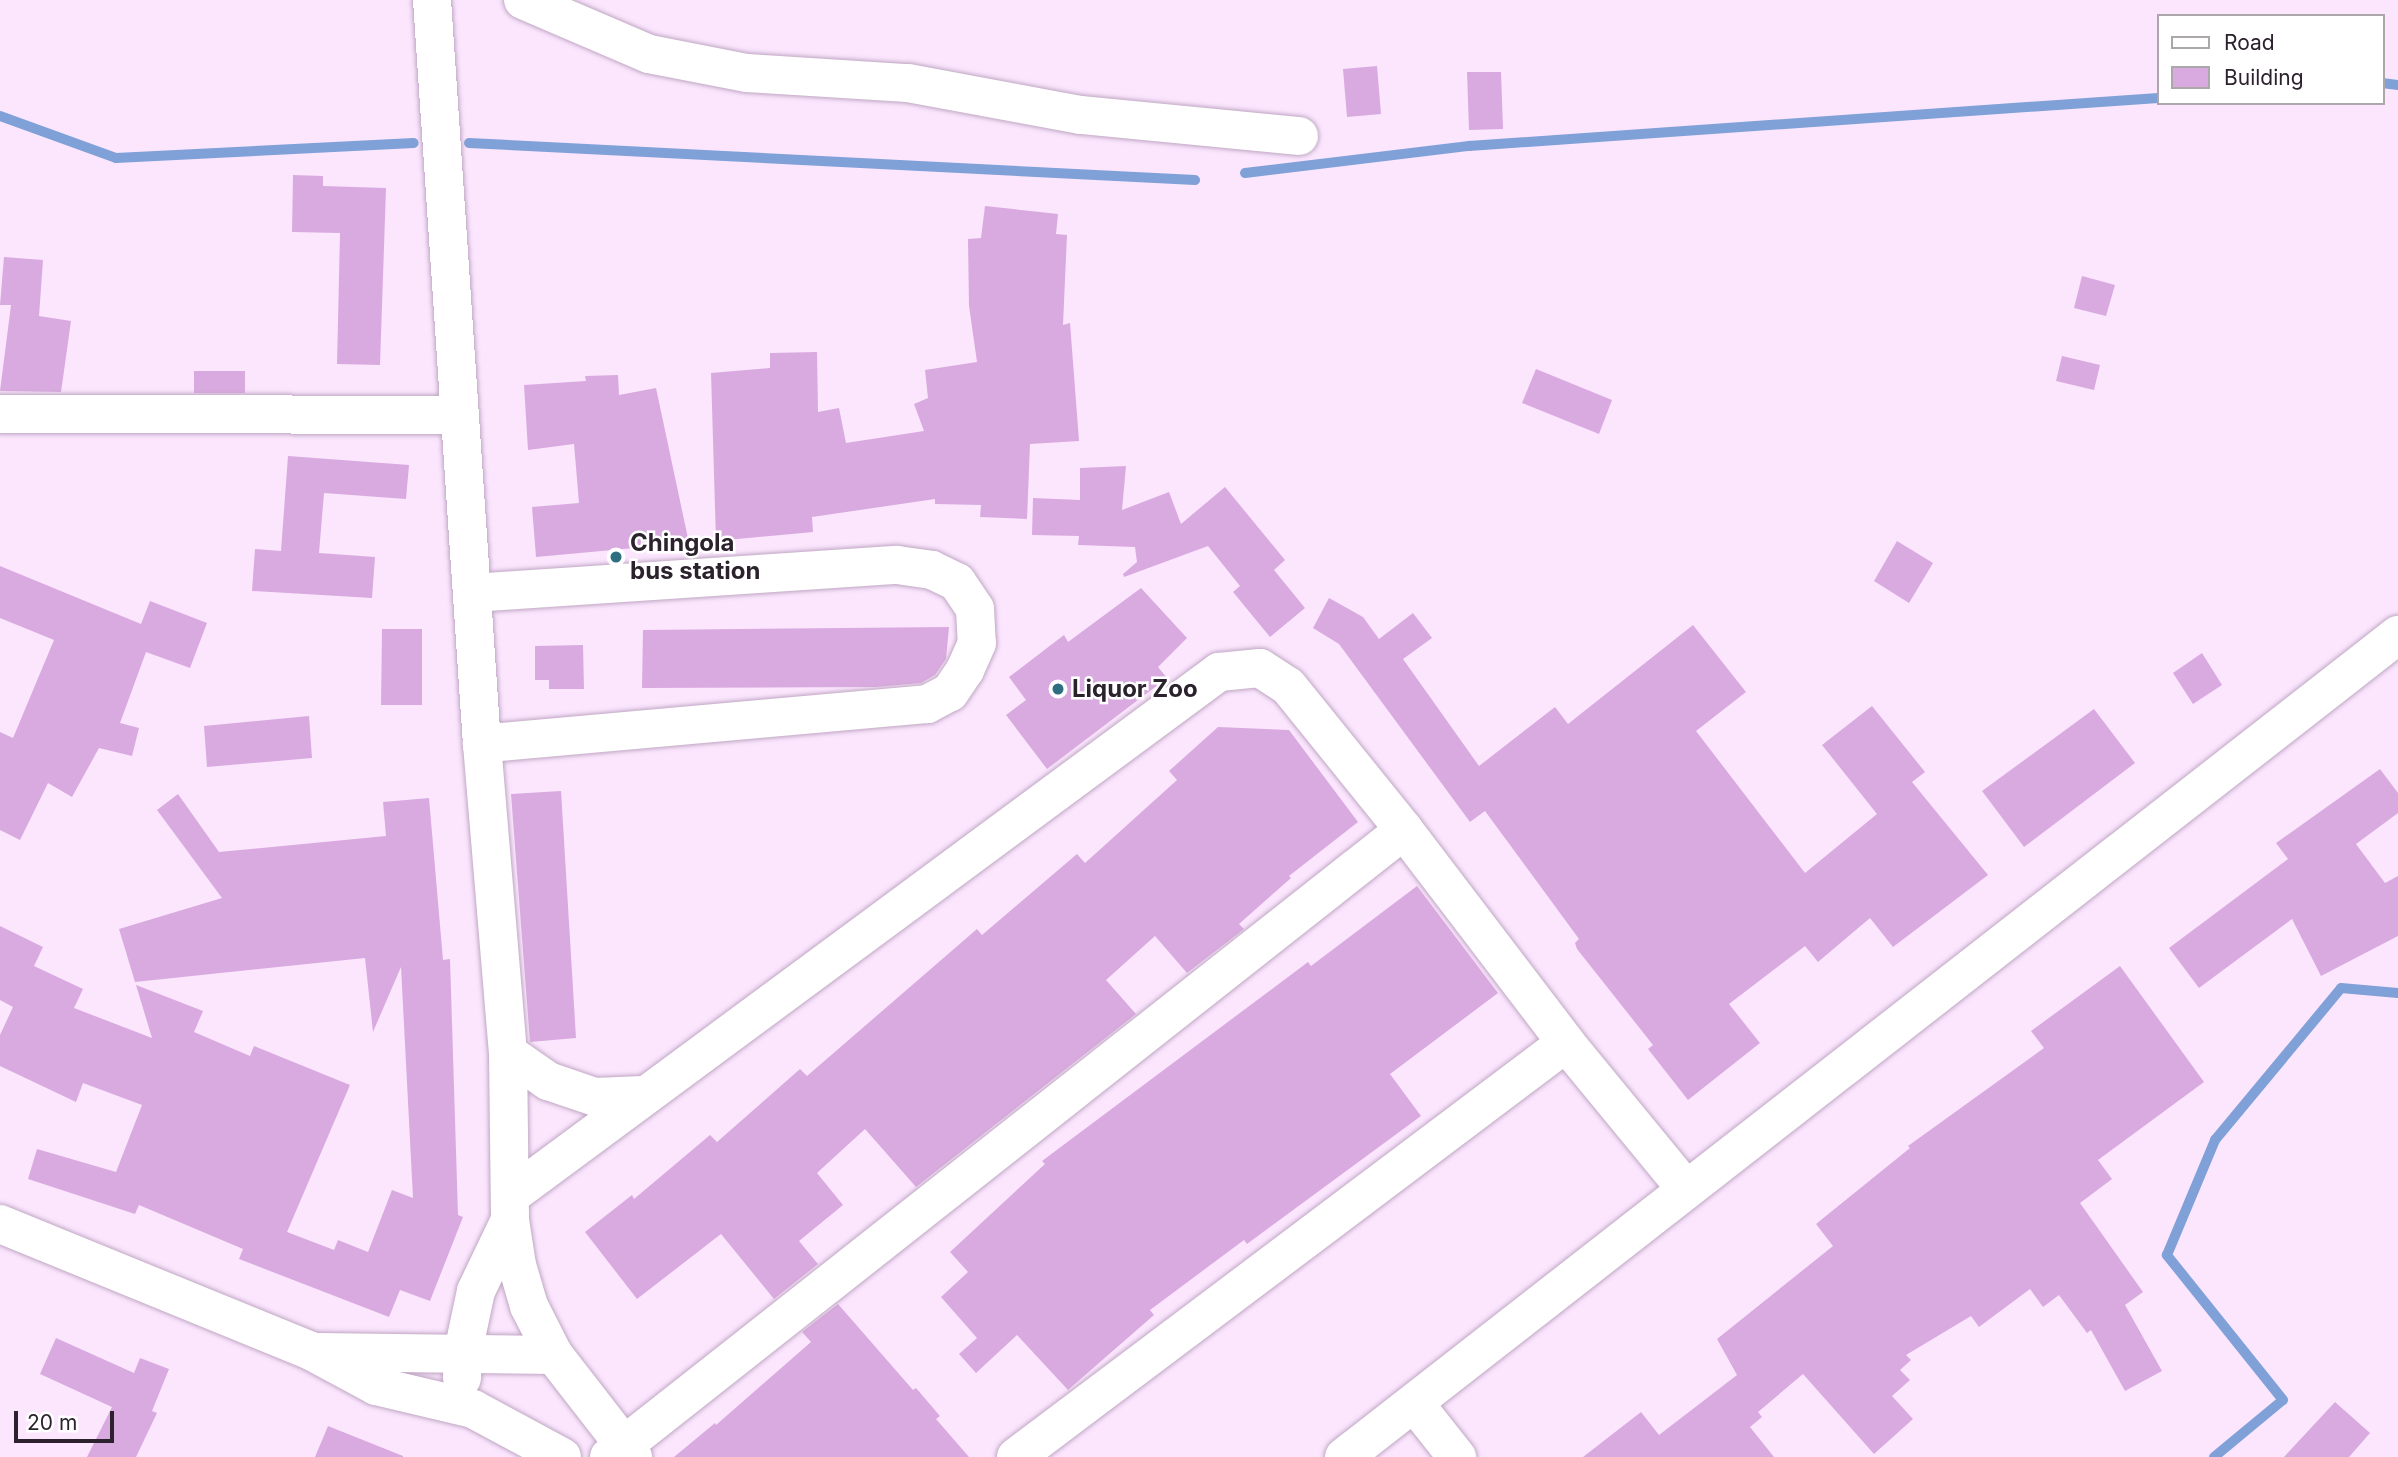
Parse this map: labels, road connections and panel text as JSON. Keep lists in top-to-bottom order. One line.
{"places":["Chingola bus station","Liquor Zoo"],"legend":["Road","Building"],"scale_bar":"20 m"}
